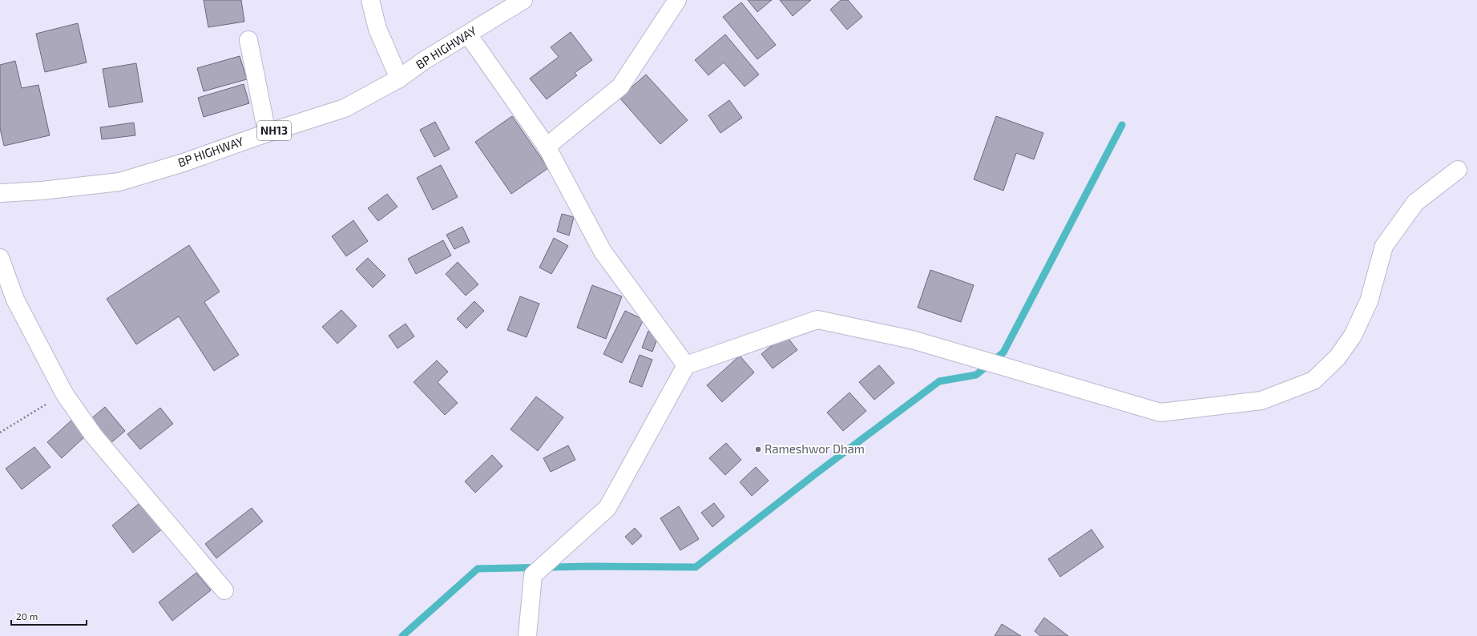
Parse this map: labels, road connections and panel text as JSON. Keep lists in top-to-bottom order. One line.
{"streets":{"main road":["BP HIGHWAY","NH13"]},"places":["Rameshwor Dham"],"scale_bar":"20 m"}
